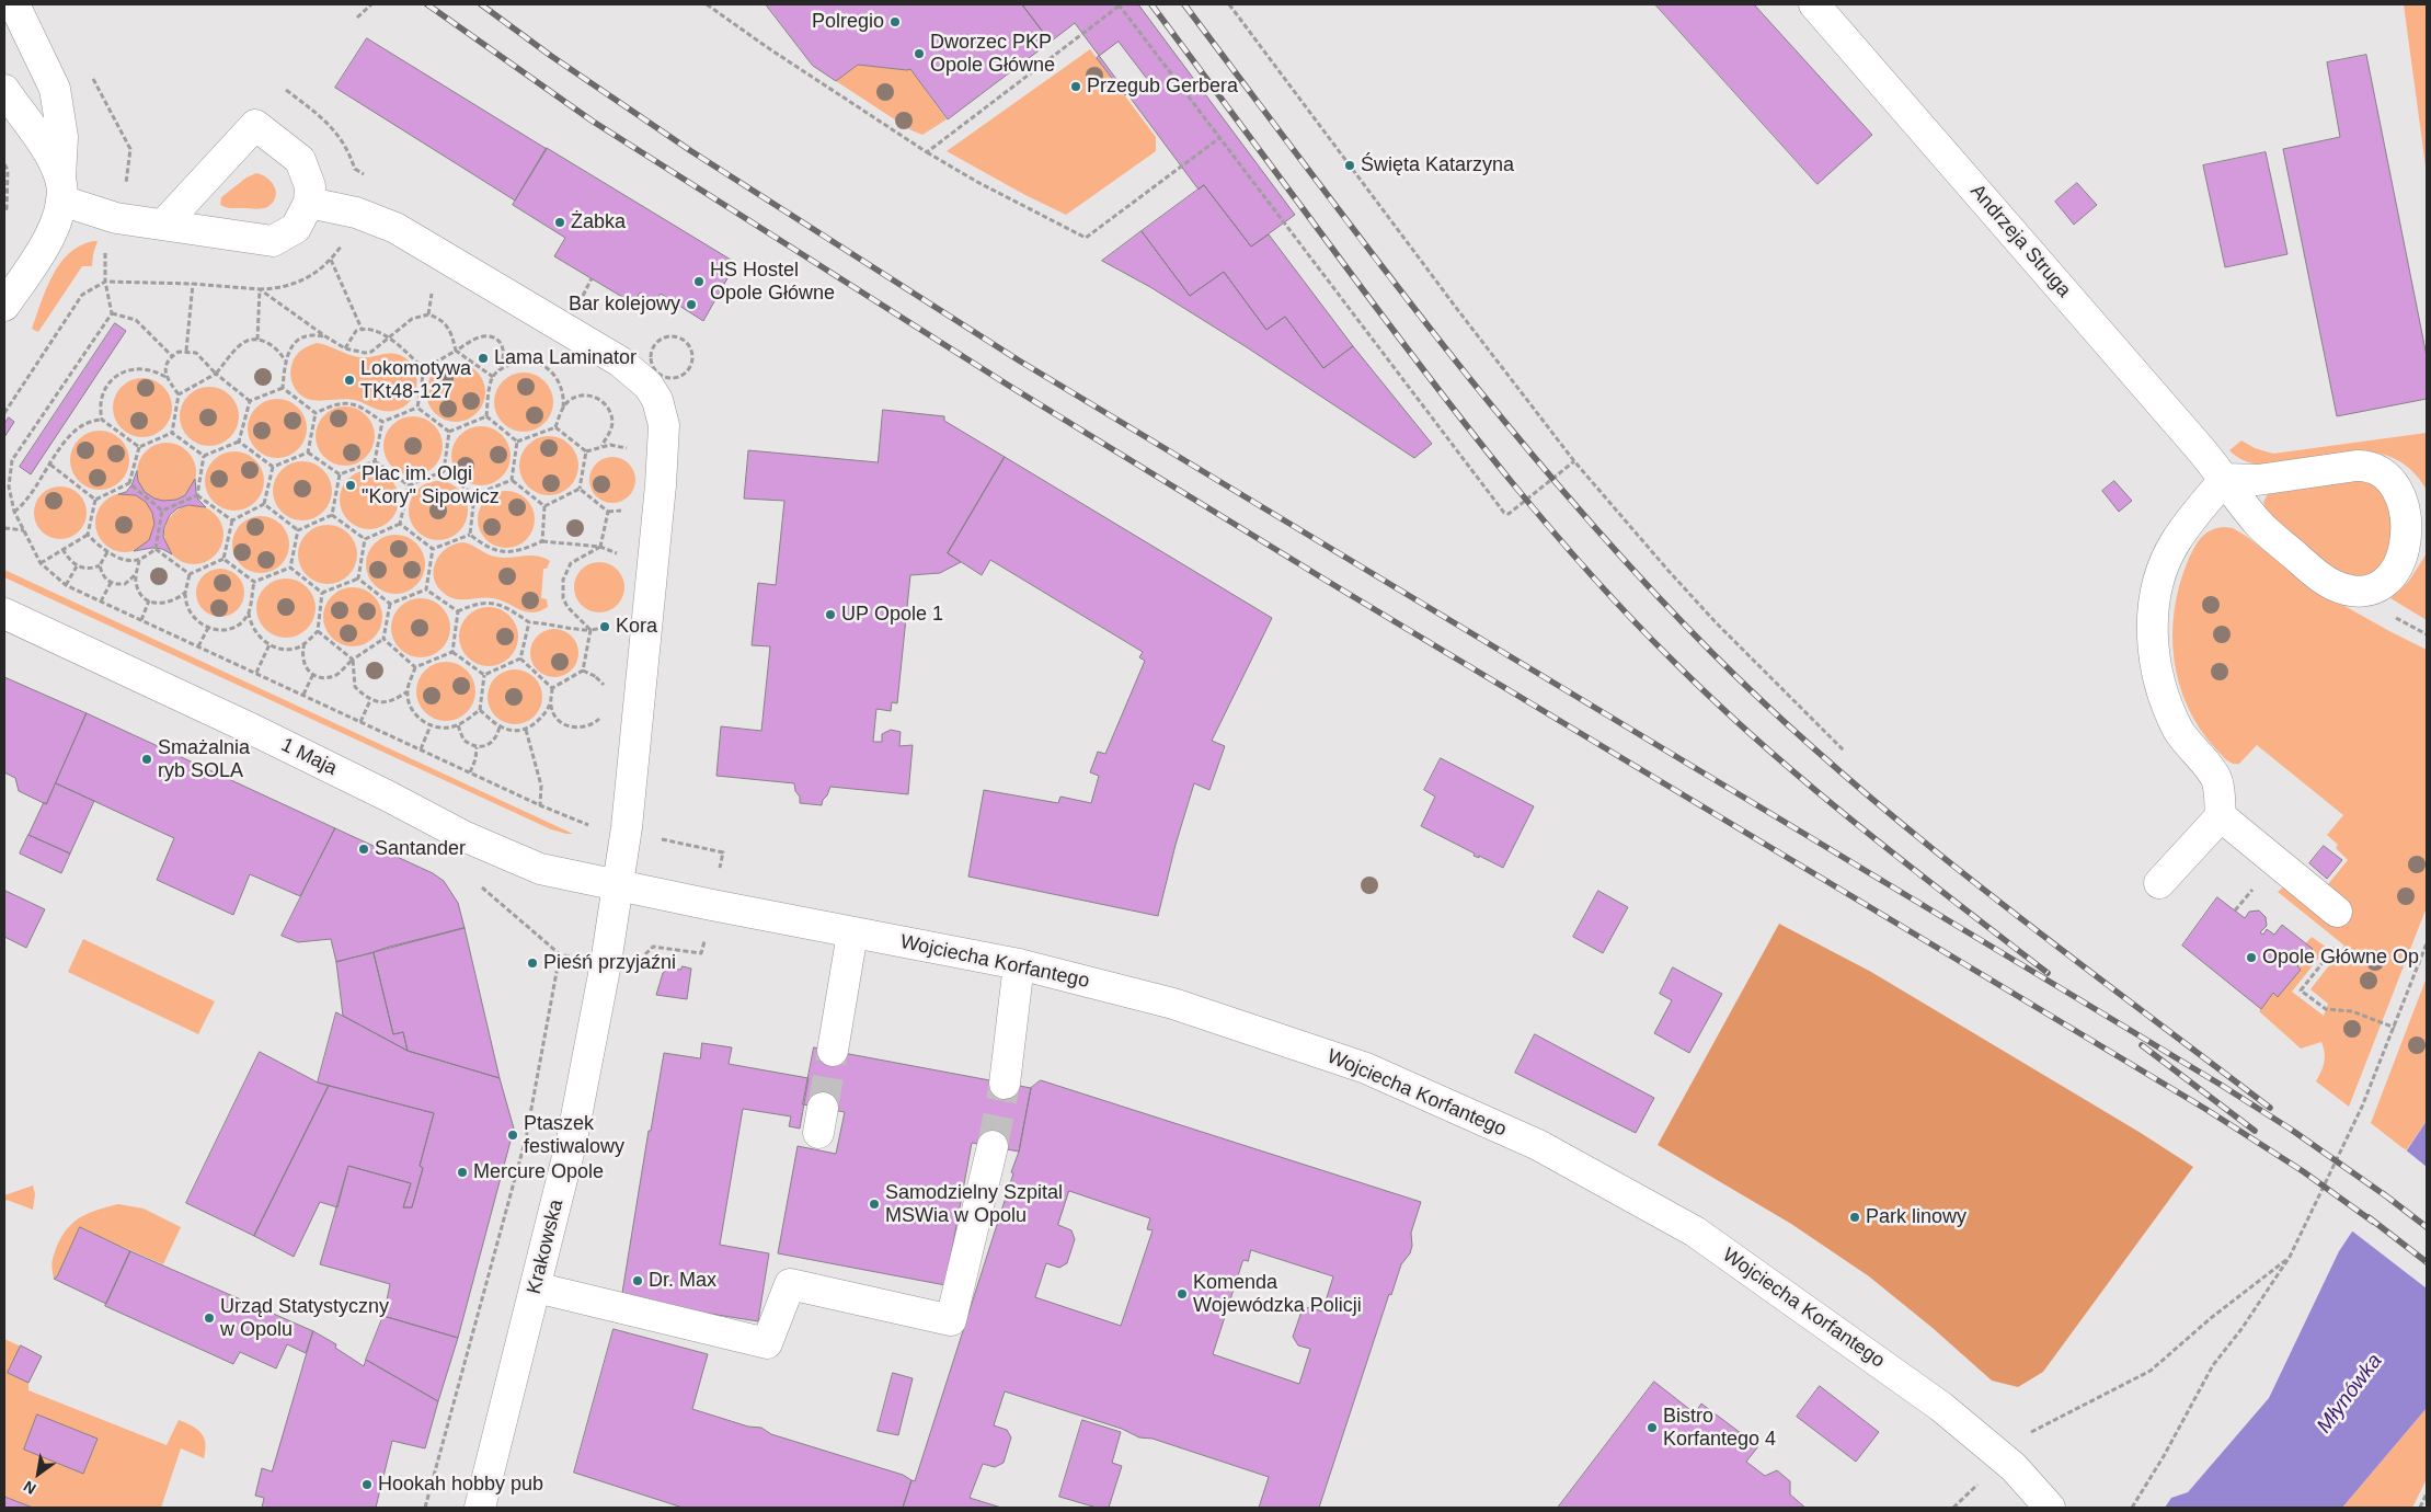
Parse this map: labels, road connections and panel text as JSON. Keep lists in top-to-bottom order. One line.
{"streets":{"street":["Andrzeja Struga","1 Maja","Wojciecha Korfantego","Krakowska"]},"crossings":[["1 Maja","Wojciecha Korfantego"],["1 Maja","Krakowska"],["Wojciecha Korfantego","Krakowska"]],"water":["Młynówka"],"places":["Polregio","Dworzec PKP Opole Główne","Przegub Gerbera","Święta Katarzyna","Żabka","HS Hostel Opole Główne","Bar kolejowy","Lama Laminator","Lokomotywa TKt48-127","Plac im. Olgi \"Kory\" Sipowicz","UP Opole 1","Kora","Smażalnia ryb SOLA","Santander","Opole Główne Op","Pieśń przyjaźni","Ptaszek festiwalowy","Mercure Opole","Samodzielny Szpital MSWia w Opolu","Park linowy","Dr. Max","Komenda Wojewódzka Policji","Urząd Statystyczny w Opolu","Bistro Korfantego 4","Hookah hobby pub"],"north":"bottom left"}
